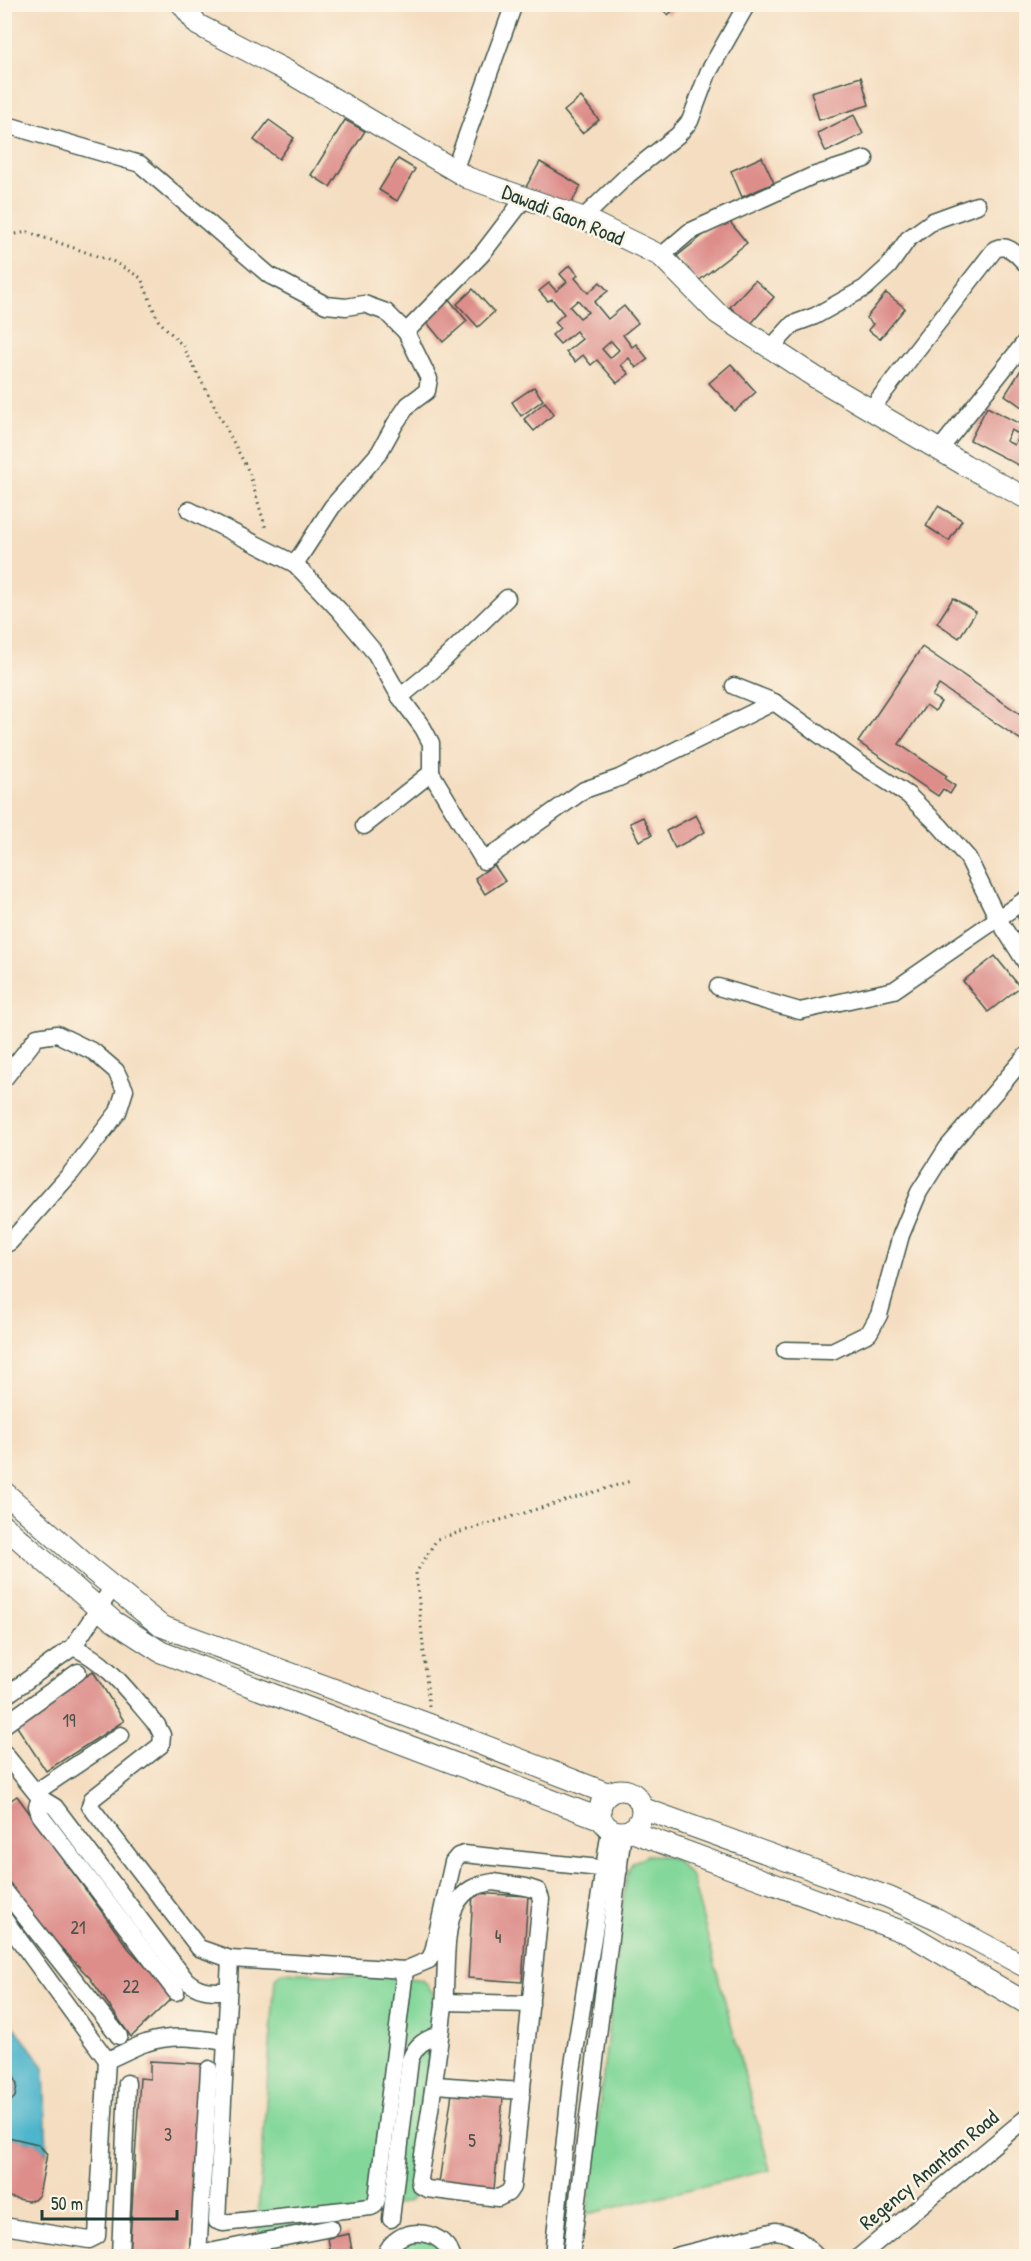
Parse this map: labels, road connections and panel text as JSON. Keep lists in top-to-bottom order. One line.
{"streets":{"street":["Dawadi Gaon Road","Regency Anantam Road"]},"house_numbers":["19","21","4","22","3","5"],"scale_bar":"50 m"}
